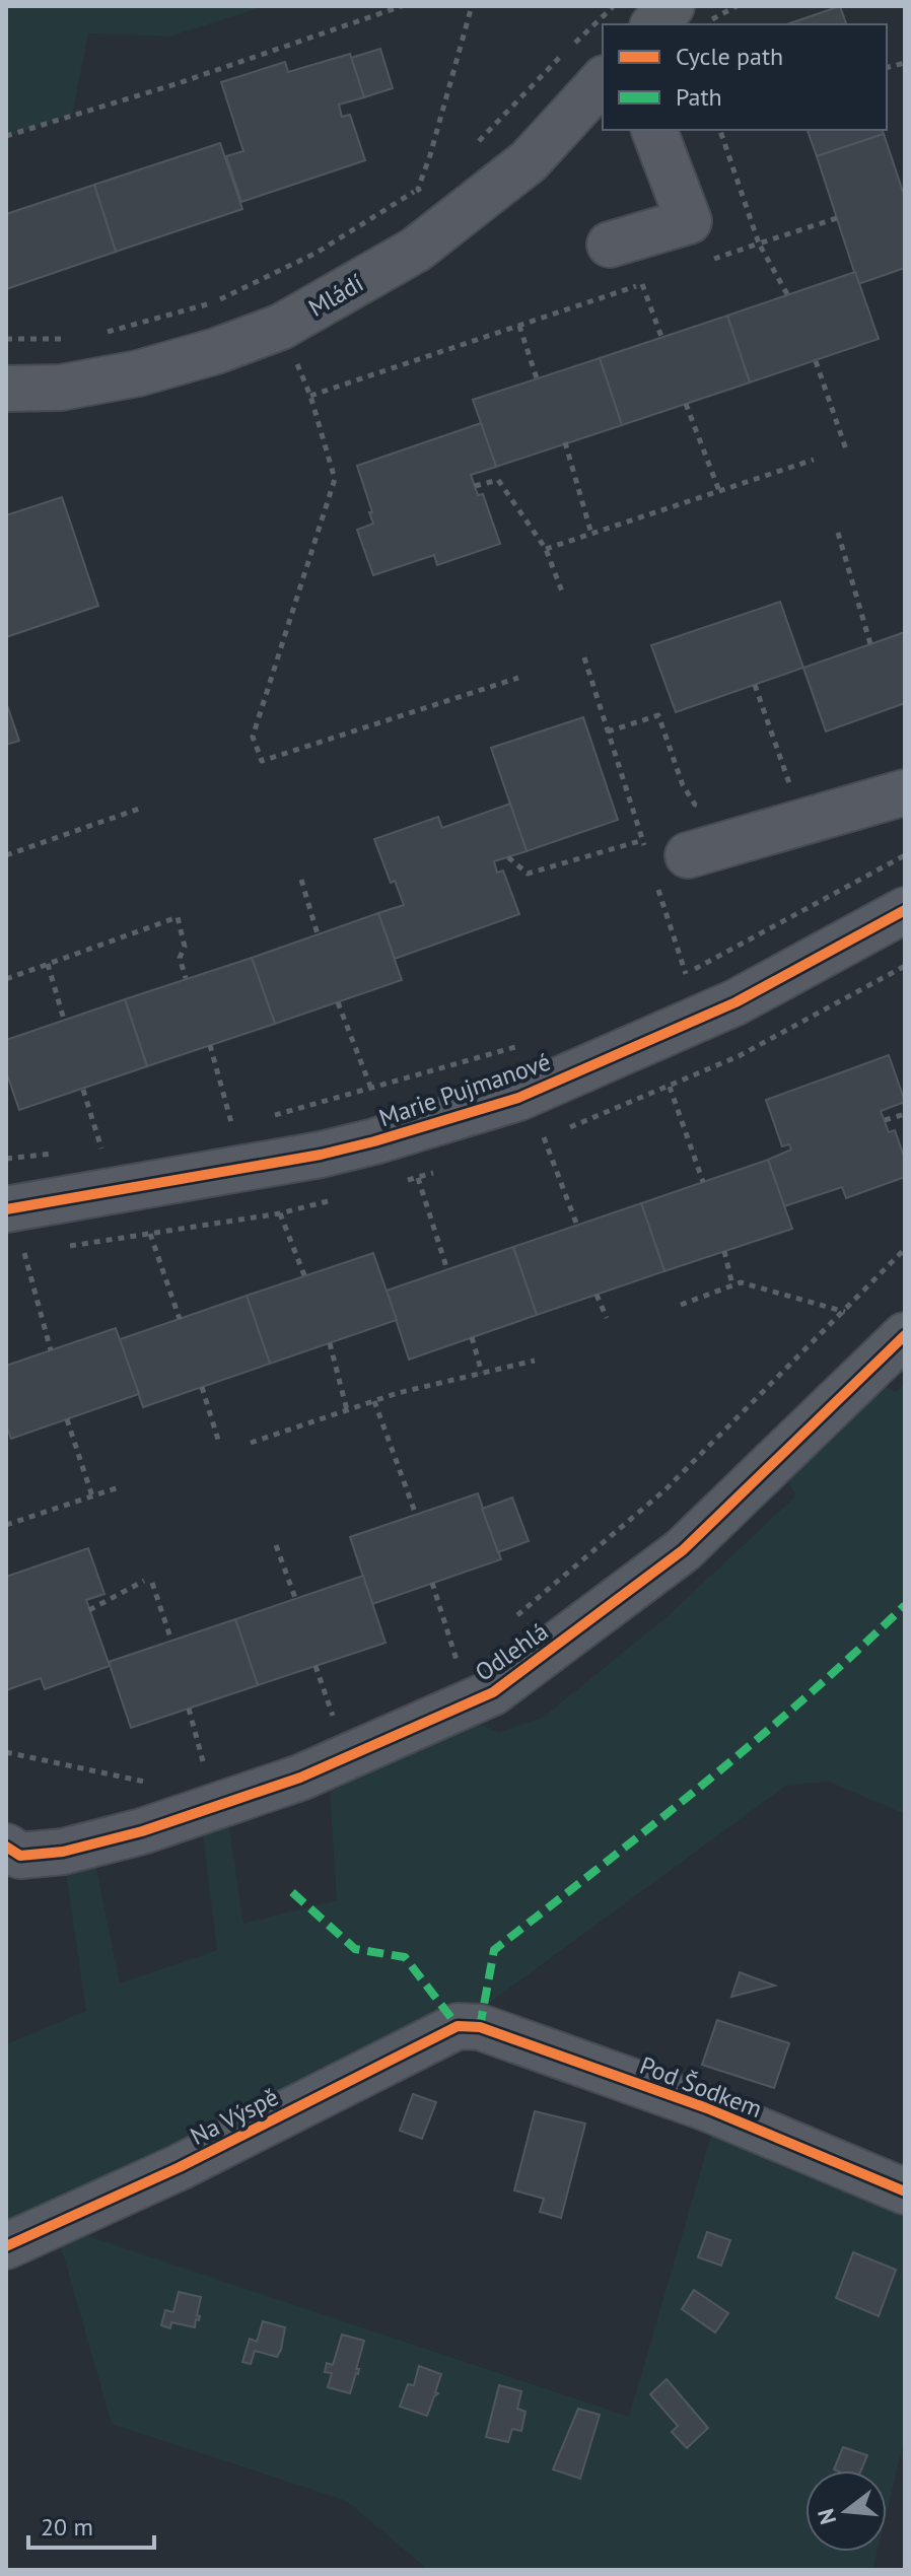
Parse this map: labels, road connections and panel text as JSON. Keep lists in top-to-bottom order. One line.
{"streets":{"street":["Mládí","Marie Pujmanové","Odlehlá","Pod Šodkem","Na Výspě"]},"crossings":[["Pod Šodkem","Na Výspě"]],"legend":["Cycle path","Path"],"scale_bar":"20 m","north":"left"}
